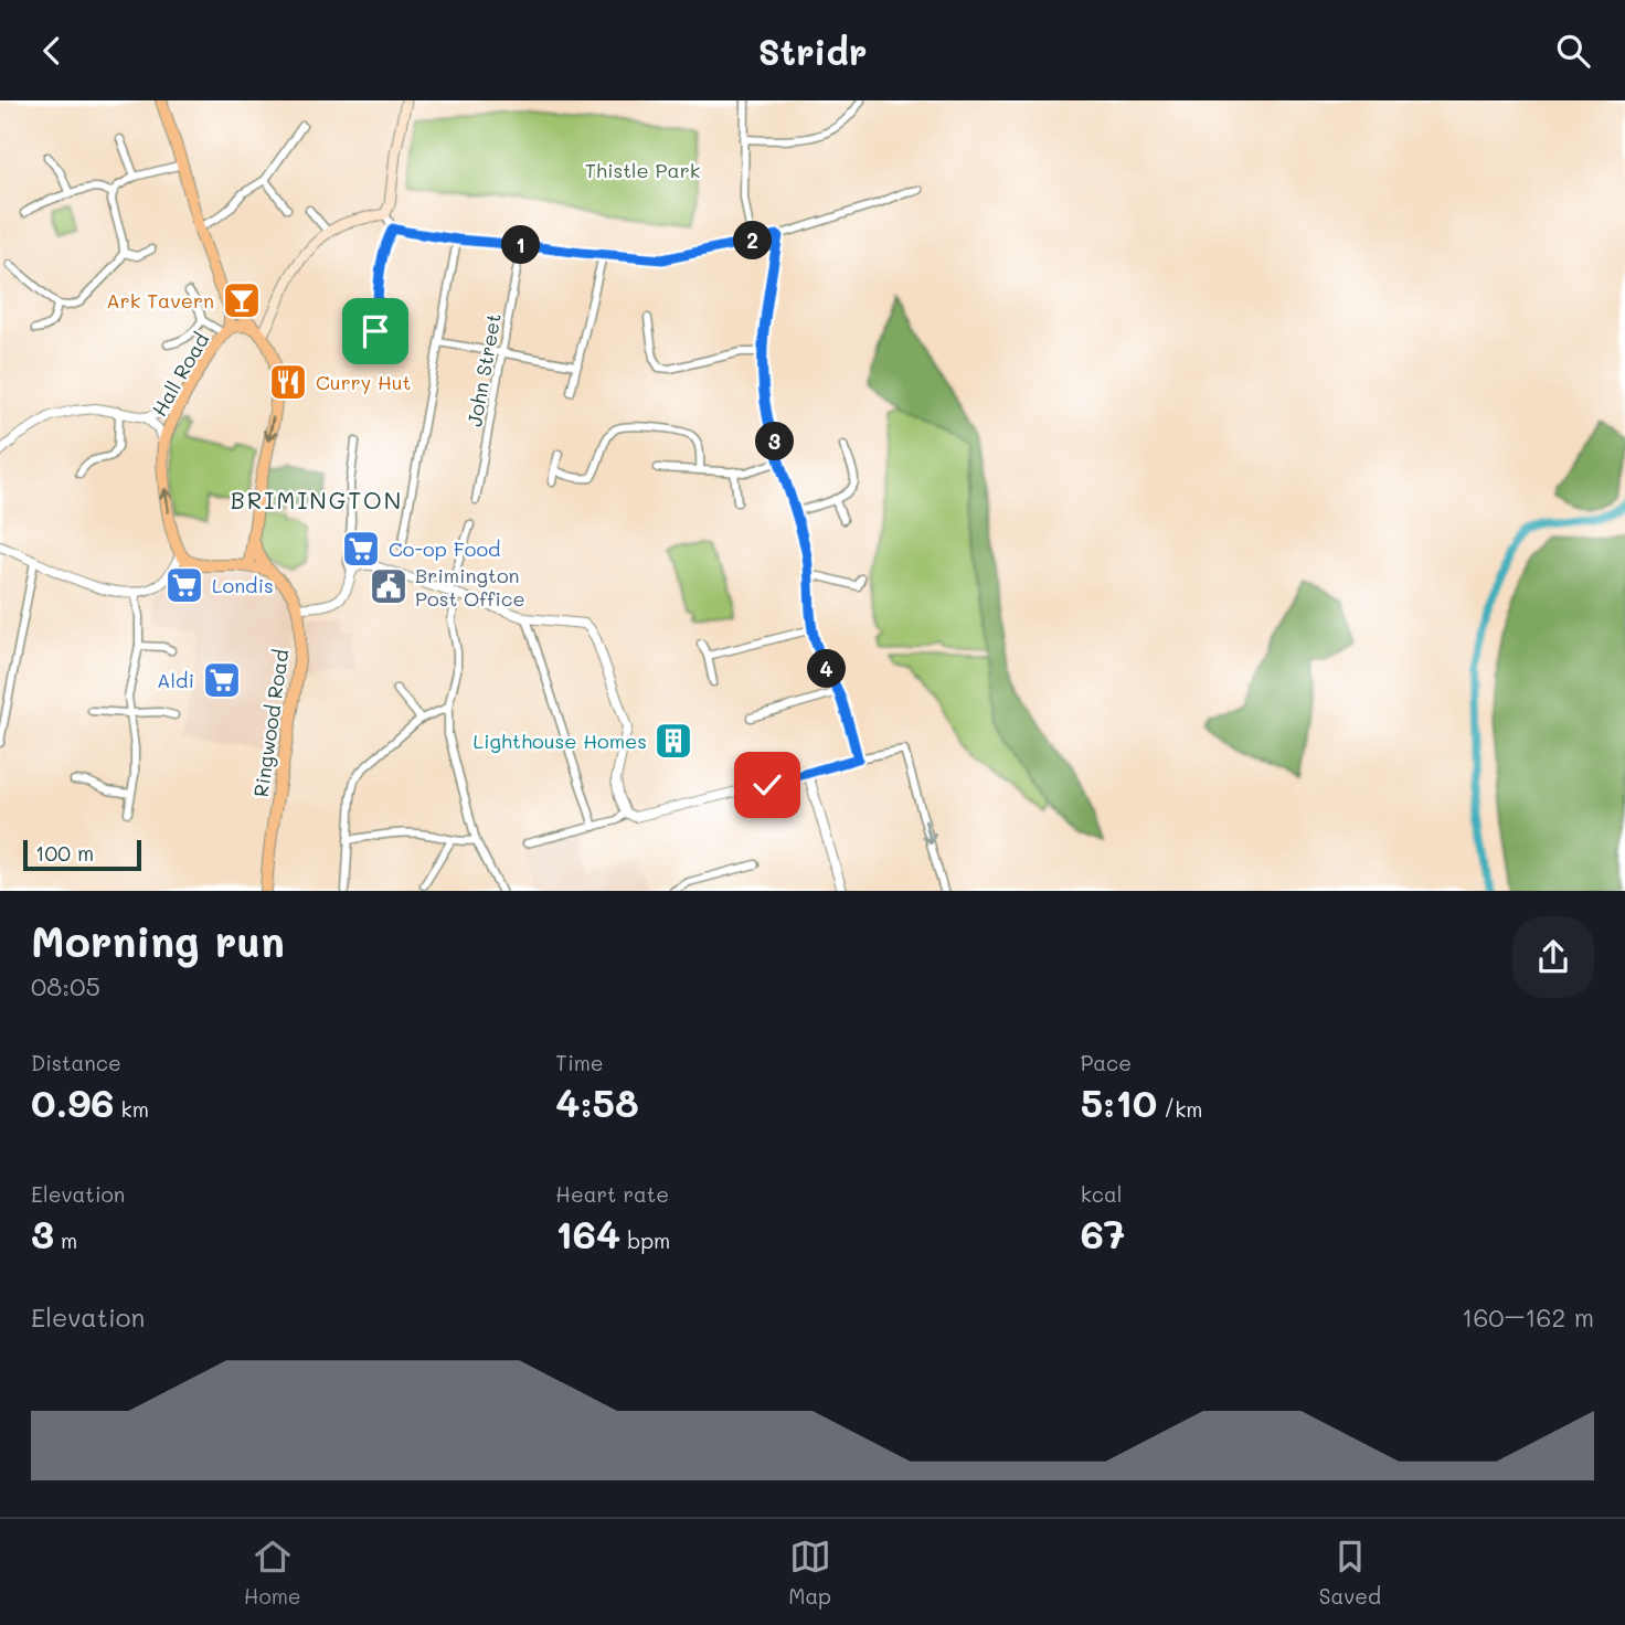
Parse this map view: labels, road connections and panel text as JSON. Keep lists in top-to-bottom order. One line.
{"streets":{"highway":["Hall Road","Ringwood Road"],"street":["John Street"]},"one_way":["Hall Road"],"districts":["BRIMINGTON"],"parks":["Thistle Park"],"places":{"bar":["Ark Tavern"],"restaurant":["Curry Hut"],"supermarket":["Co-op Food","Londis","Aldi"],"public building":["Brimington Post Office"],"building":["Lighthouse Homes"]},"scale_bar":"100 m","page":{"header":"Stridr","pins":["2","1","3","4"],"scale":"100 m","heading":["Morning run","08:05"],"stats":[["Distance","0.96 km"],["Time","4:58"],["Pace","5:10 /km"],["Elevation","3 m"],["Heart rate","164 bpm"],["kcal","67"]],"chart":["Elevation","160–162 m"],"tabs":["Home","Map","Saved"]}}
